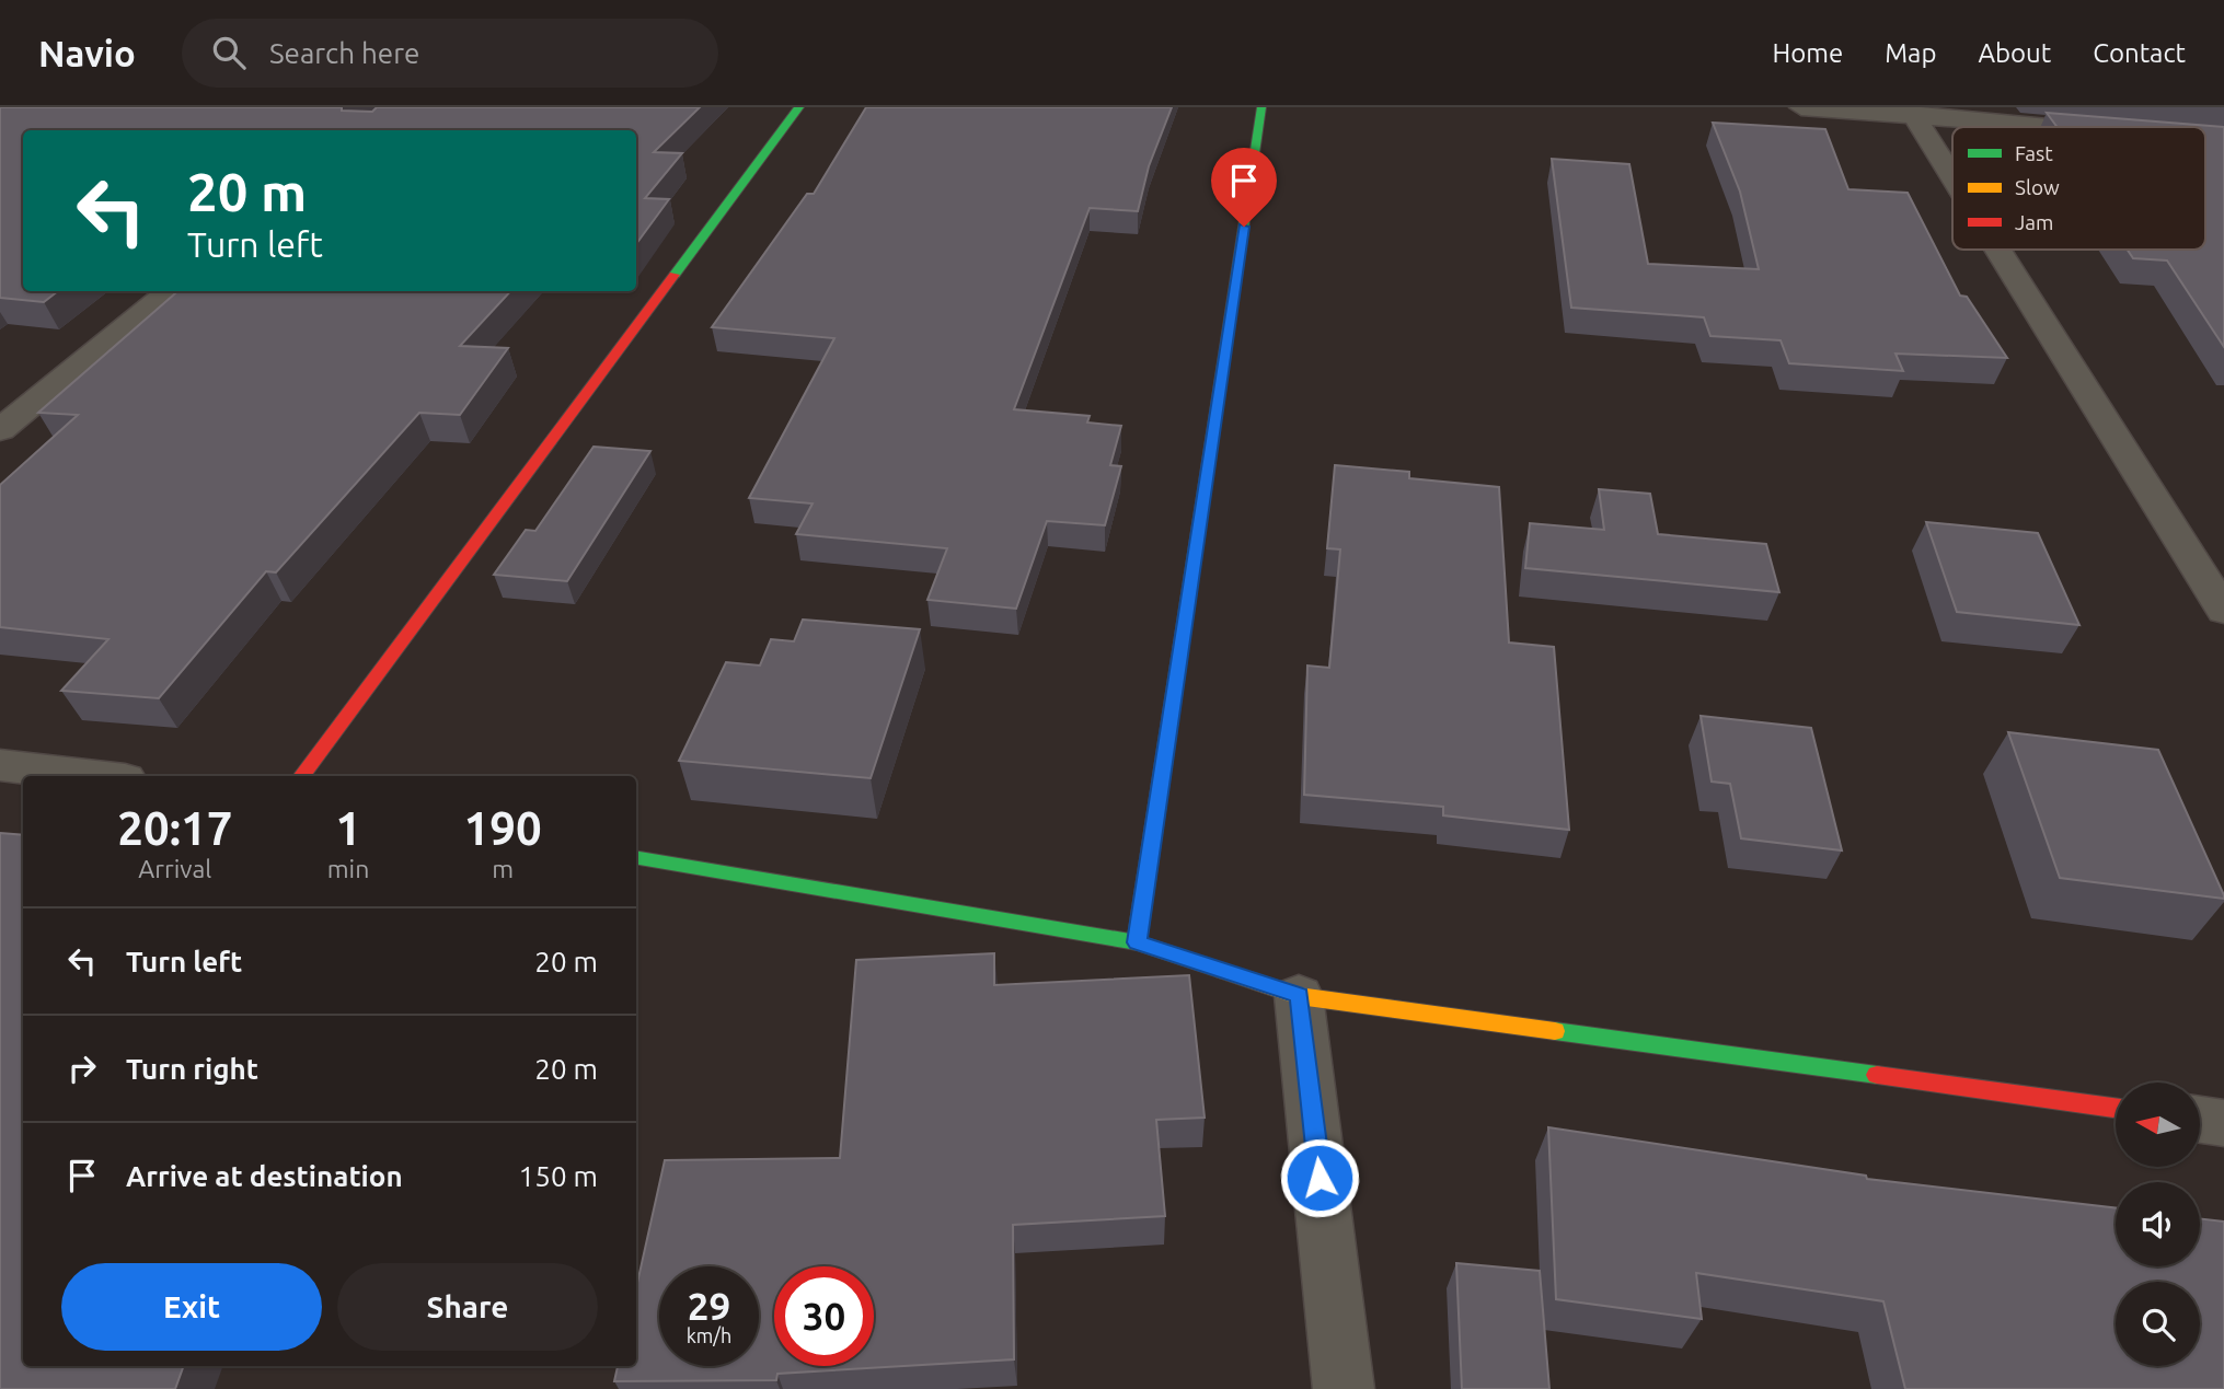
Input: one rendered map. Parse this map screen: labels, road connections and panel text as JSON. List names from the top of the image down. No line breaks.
{"legend":["Fast","Slow","Jam"],"north":"left","page":{"header":"Navio","search":"Search here","nav":["Home","Map","About","Contact"],"turn":["20 m","Turn left"],"eta":["20:17","Arrival","1","min","190","m"],"list":[{"name":"Turn left","value":"20 m"},{"name":"Turn right","value":"20 m"},{"name":"Arrive at destination","value":"150 m"}],"buttons":["Exit","Share"],"speed":"29 km/h","limit":"30"}}
